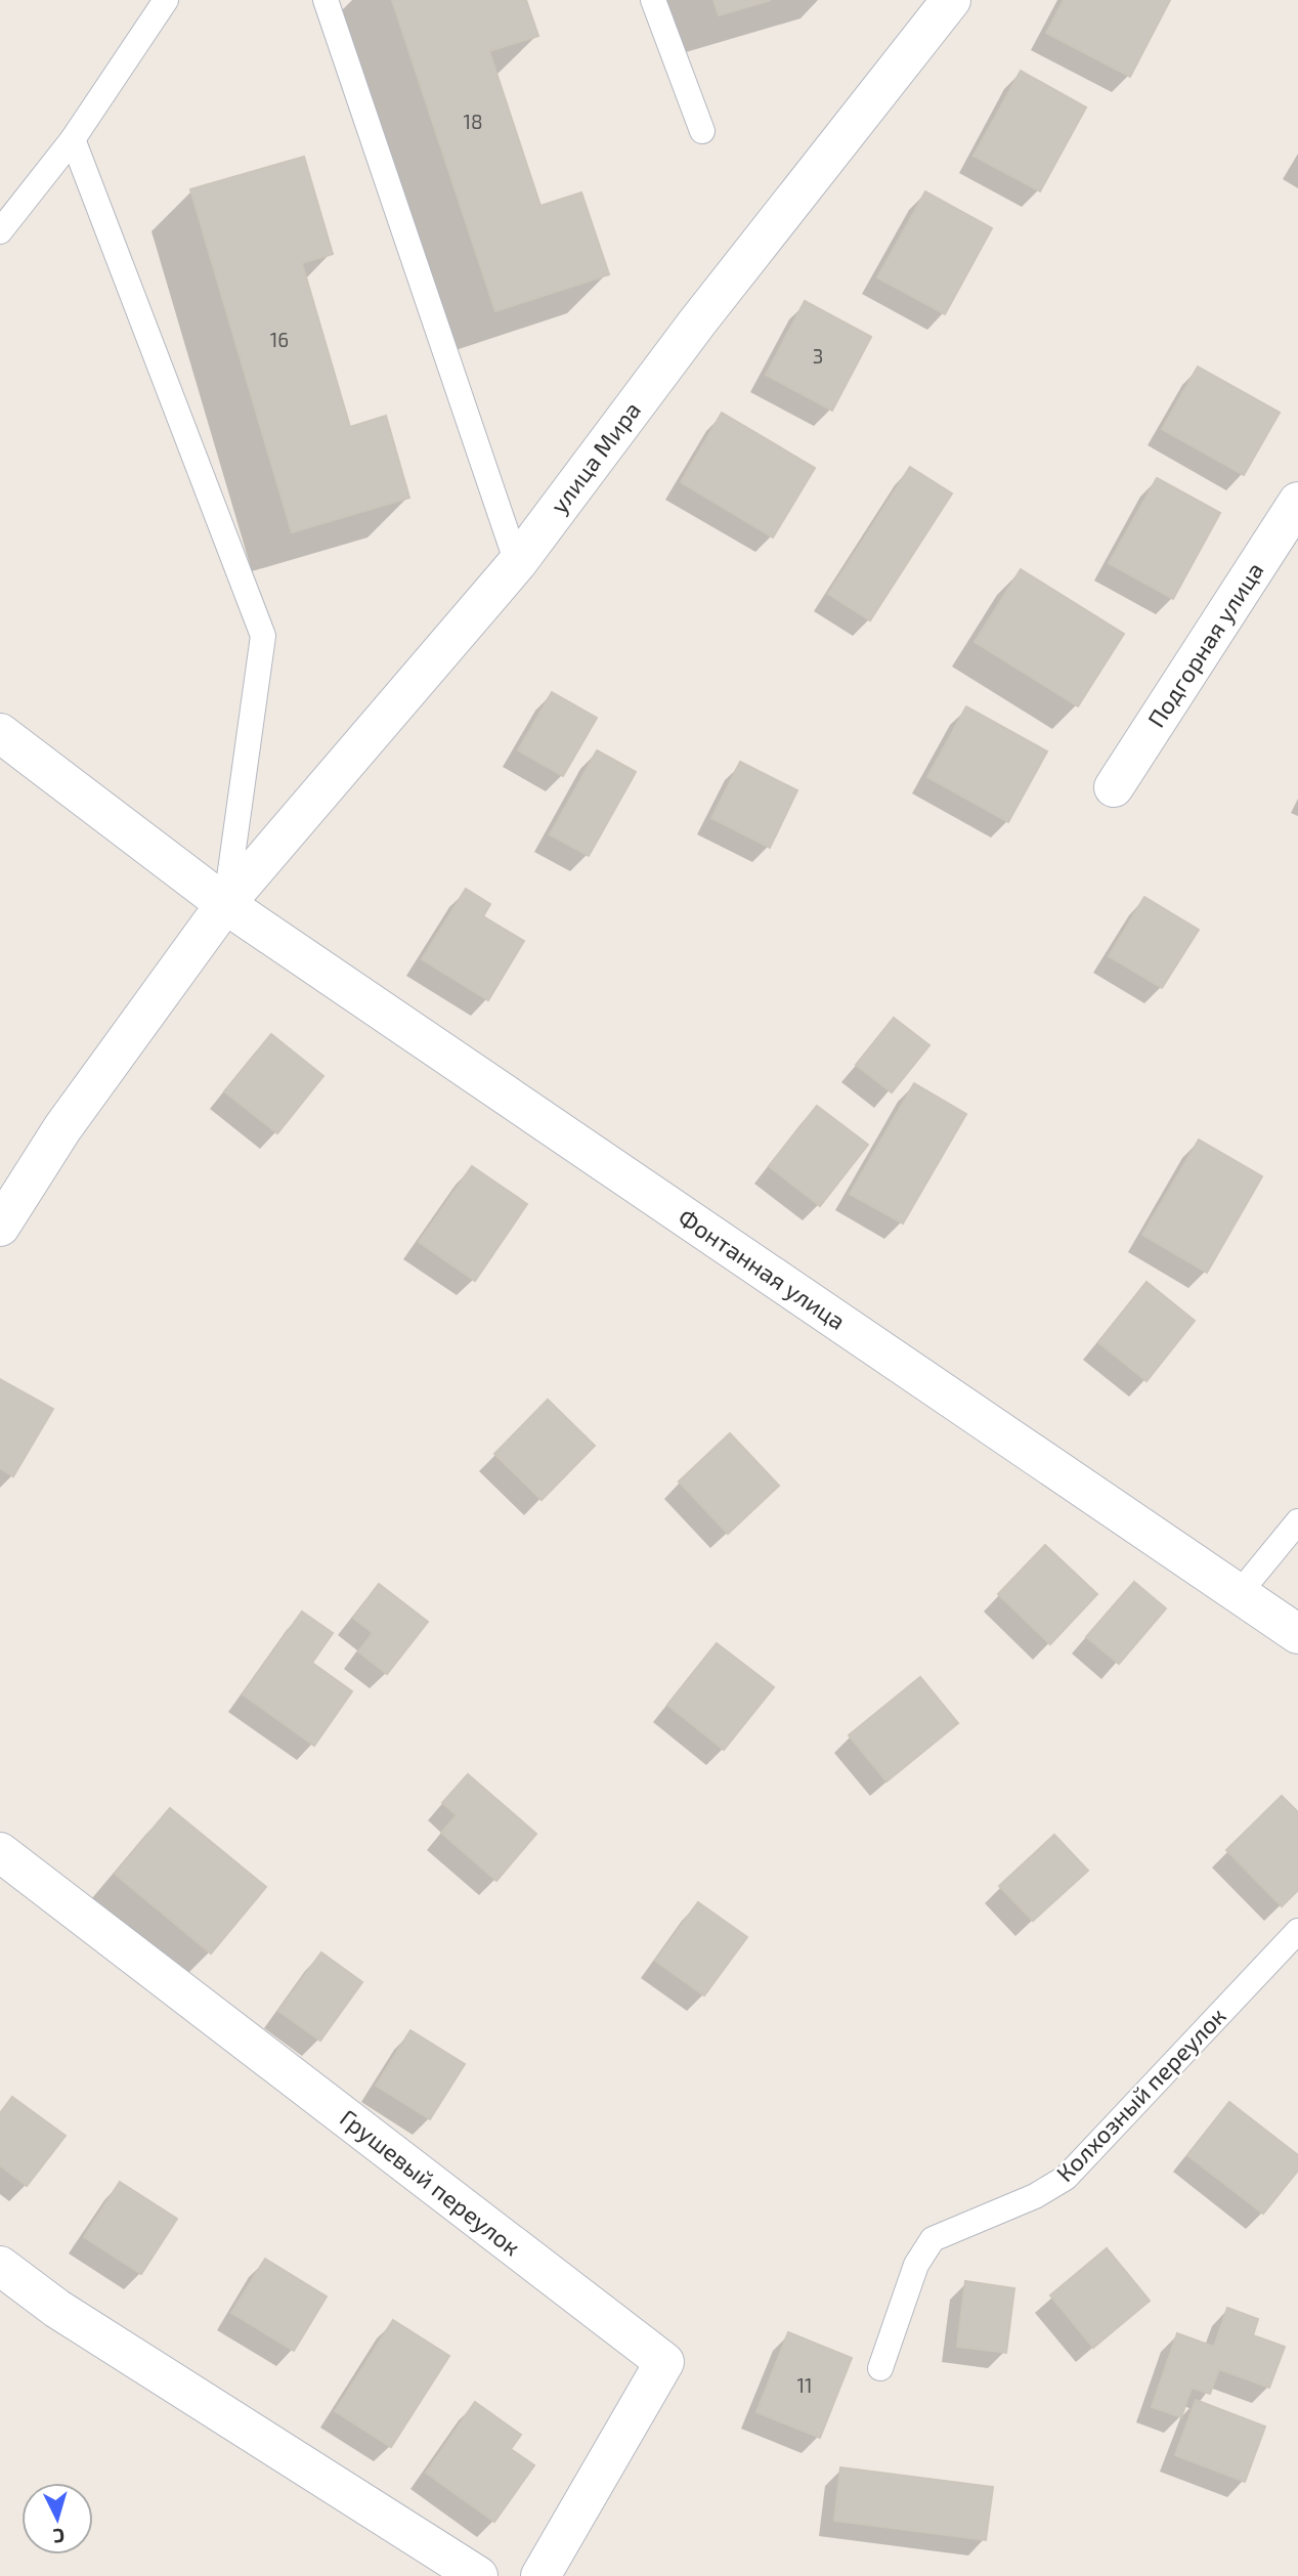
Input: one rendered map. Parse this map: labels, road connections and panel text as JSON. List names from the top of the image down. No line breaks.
{"streets":{"street":["улица Мира","Подгорная улица","Фонтанная улица","Грушевый переулок"],"lane":["Колхозный переулок"]},"crossings":[["улица Мира","Фонтанная улица"]],"house_numbers":["18","16","3","11"],"north":"bottom"}
